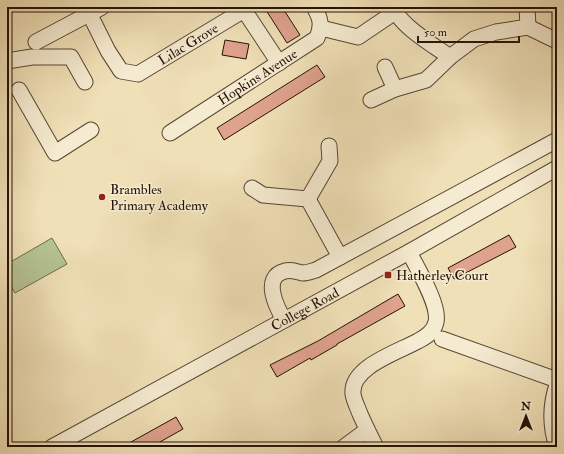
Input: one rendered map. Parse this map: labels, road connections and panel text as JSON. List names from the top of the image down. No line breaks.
{"streets":{"street":["Lilac Grove","Hopkins Avenue","College Road"]},"places":{"other":["Brambles Primary Academy"],"transit":["Hatherley Court"]},"scale_bar":"50 m","north":"top"}
